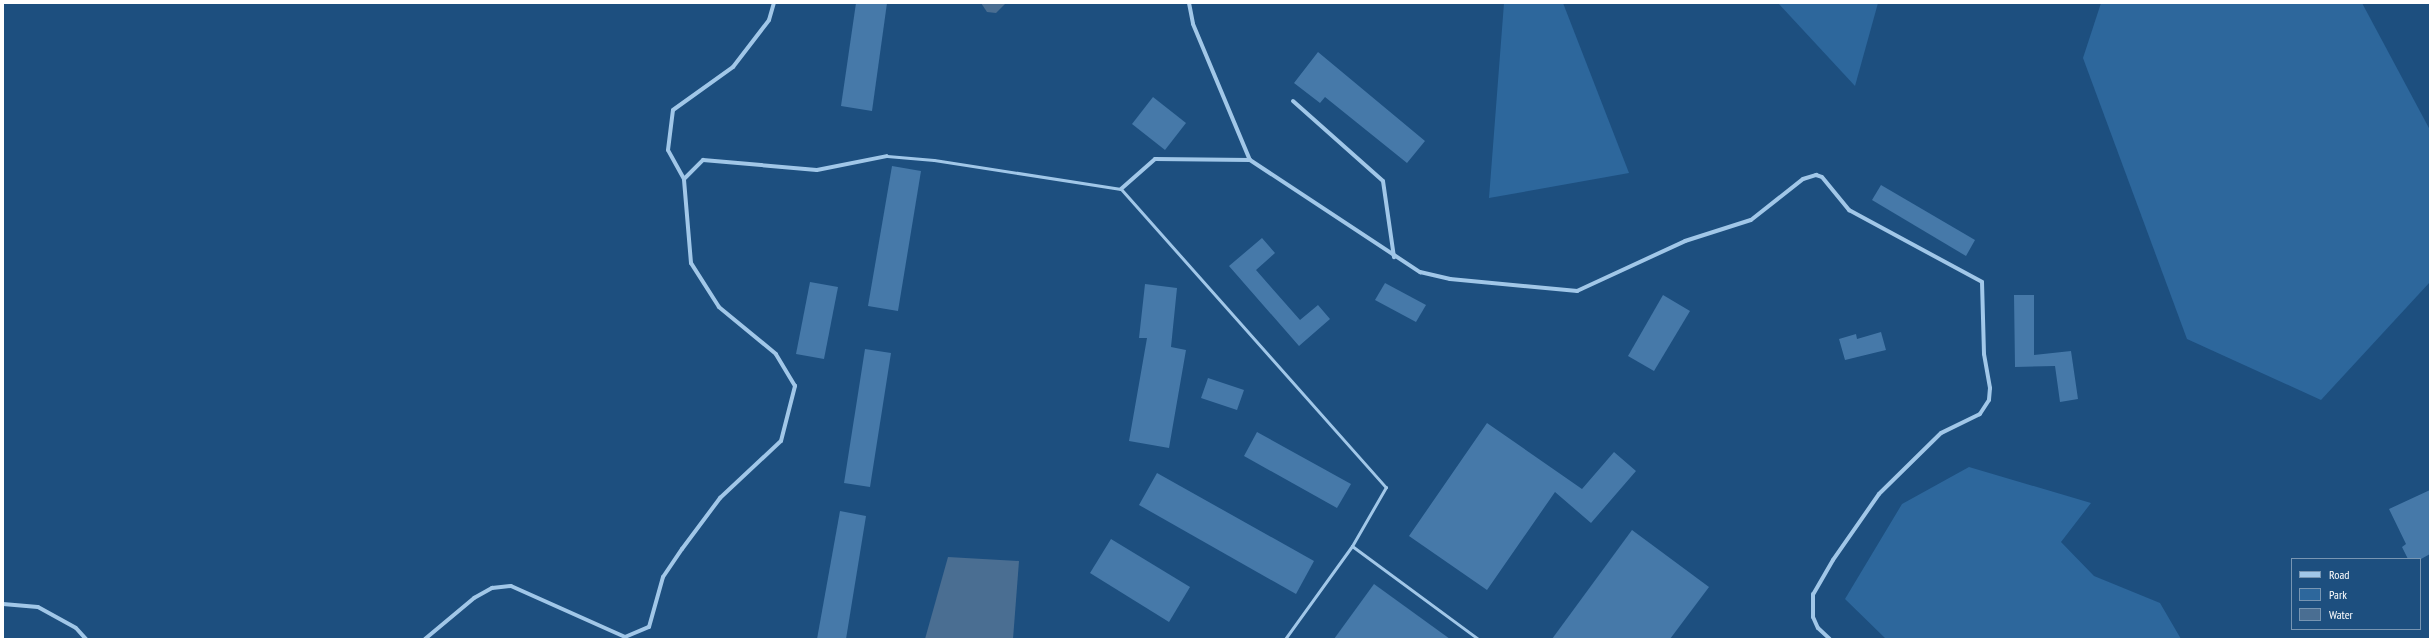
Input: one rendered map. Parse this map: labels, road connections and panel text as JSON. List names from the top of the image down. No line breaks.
{"legend":["Road","Park","Water"]}
